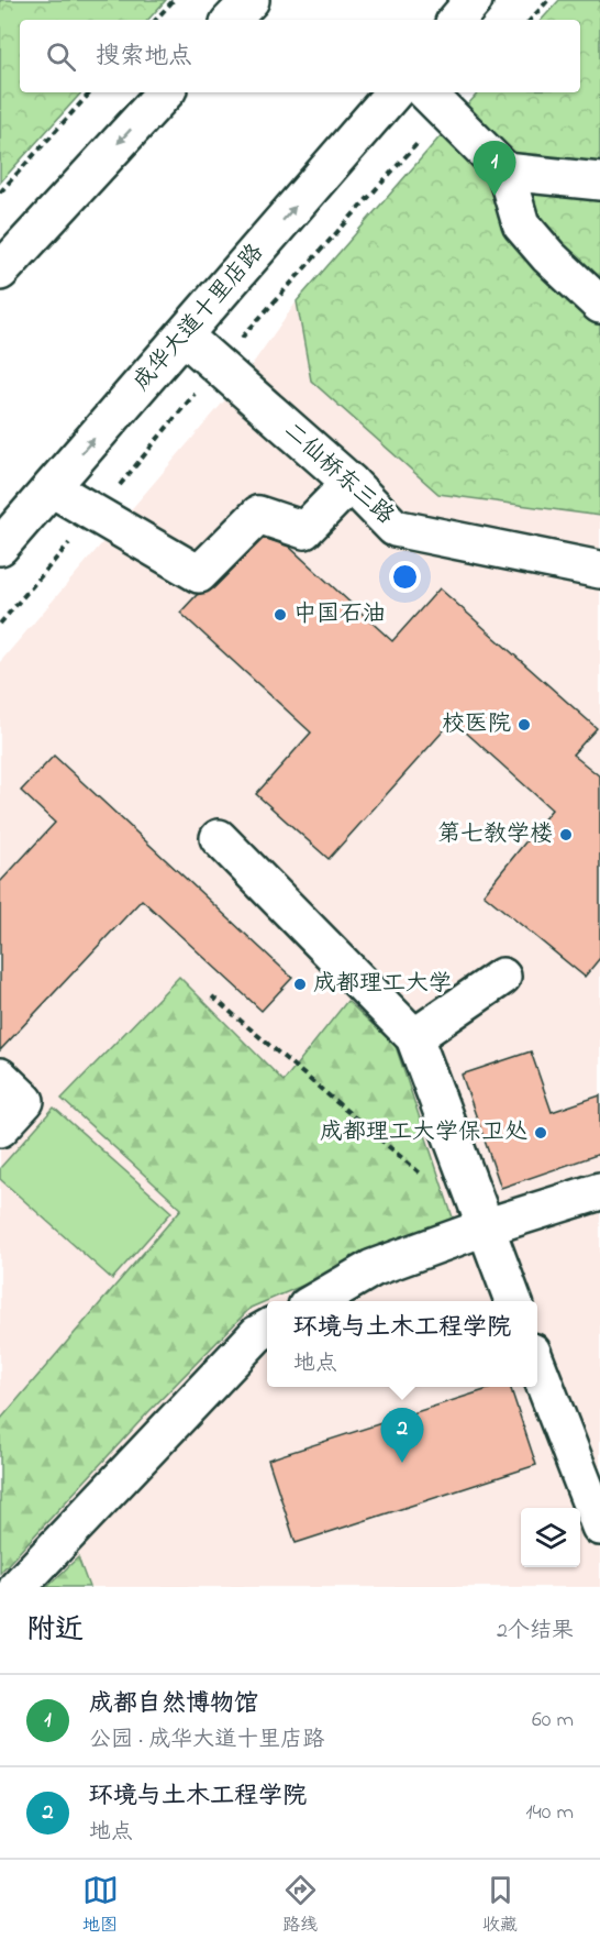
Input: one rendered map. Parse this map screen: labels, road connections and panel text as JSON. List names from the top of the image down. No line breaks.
{"streets":{"street":["成华大道十里店路","二仙桥东三路"]},"crossings":[["成华大道十里店路","二仙桥东三路"]],"places":["中国石油","校医院","第七教学楼","成都理工大学","成都理工大学保卫处"],"page":{"search":"搜索地点","pins":["1","2"],"popup":["环境与土木工程学院","地点"],"heading":["附近","2个结果"],"list":[{"mark":"1","name":"成都自然博物馆","note":"公园 · 成华大道十里店路","value":"60 m"},{"mark":"2","name":"环境与土木工程学院","note":"地点","value":"140 m"}],"nav":["地图","路线","收藏"]}}
